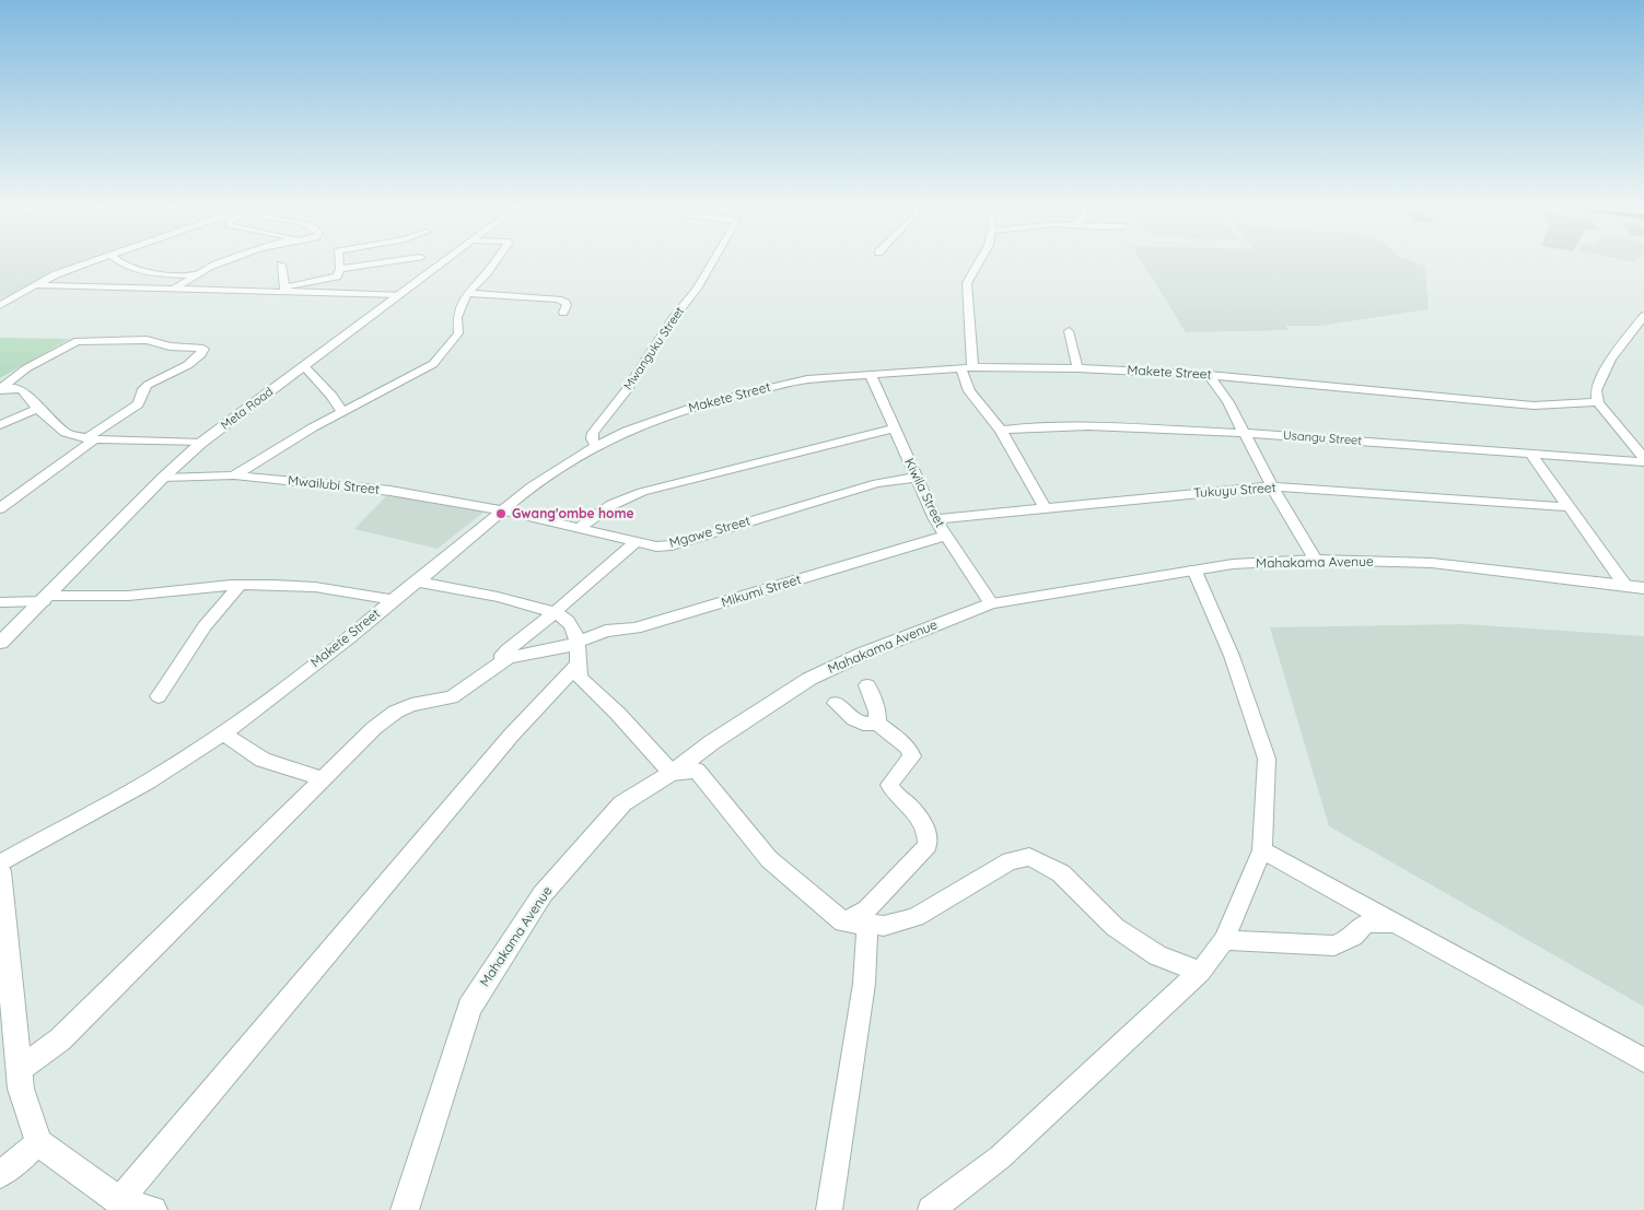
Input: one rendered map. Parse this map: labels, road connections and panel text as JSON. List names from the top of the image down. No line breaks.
{"streets":{"street":["Mwanguku Street","Makete Street","Meta Road","Usangu Street","Mwailubi Street","Tukuyu Street","Kiwila Street","Mgawe Street","Mahakama Avenue","Mikumi Street"]},"crossings":[["Mwanguku Street","Makete Street"],["Makete Street","Mwailubi Street"],["Makete Street","Kiwila Street"],["Makete Street","Mgawe Street"],["Meta Road","Mwailubi Street"],["Mwailubi Street","Mgawe Street"],["Tukuyu Street","Kiwila Street"],["Kiwila Street","Mgawe Street"],["Kiwila Street","Mahakama Avenue"],["Kiwila Street","Mikumi Street"]],"places":["Gwang'ombe home"]}
